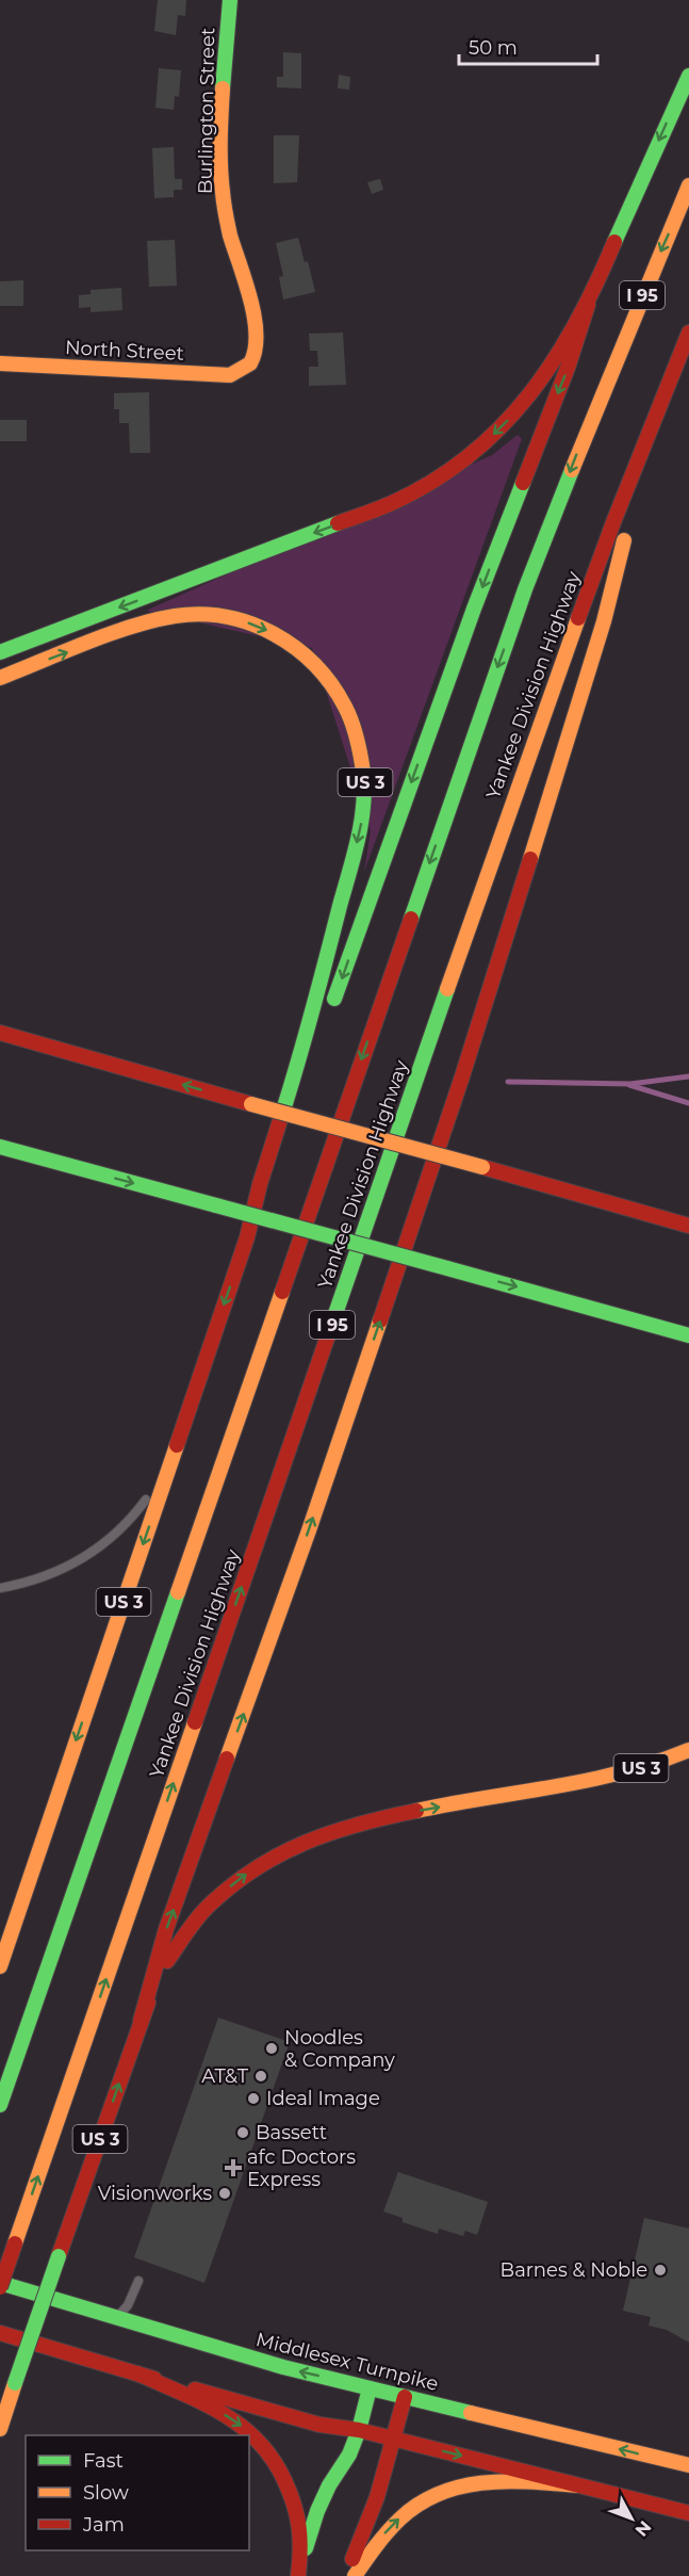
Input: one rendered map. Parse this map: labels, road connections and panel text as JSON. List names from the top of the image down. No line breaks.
{"streets":{"main road":["Burlington Street","I 95","North Street","Yankee Division Highway","US 3","Middlesex Turnpike"]},"crossings":[["Burlington Street","North Street"],["Yankee Division Highway","Middlesex Turnpike"]],"places":{"other":["Noodles & Company","AT&T","Ideal Image","Bassett","Visionworks","Barnes & Noble"],"health":["afc Doctors Express"]},"legend":["Fast","Slow","Jam"],"scale_bar":"50 m","north":"bottom right"}
